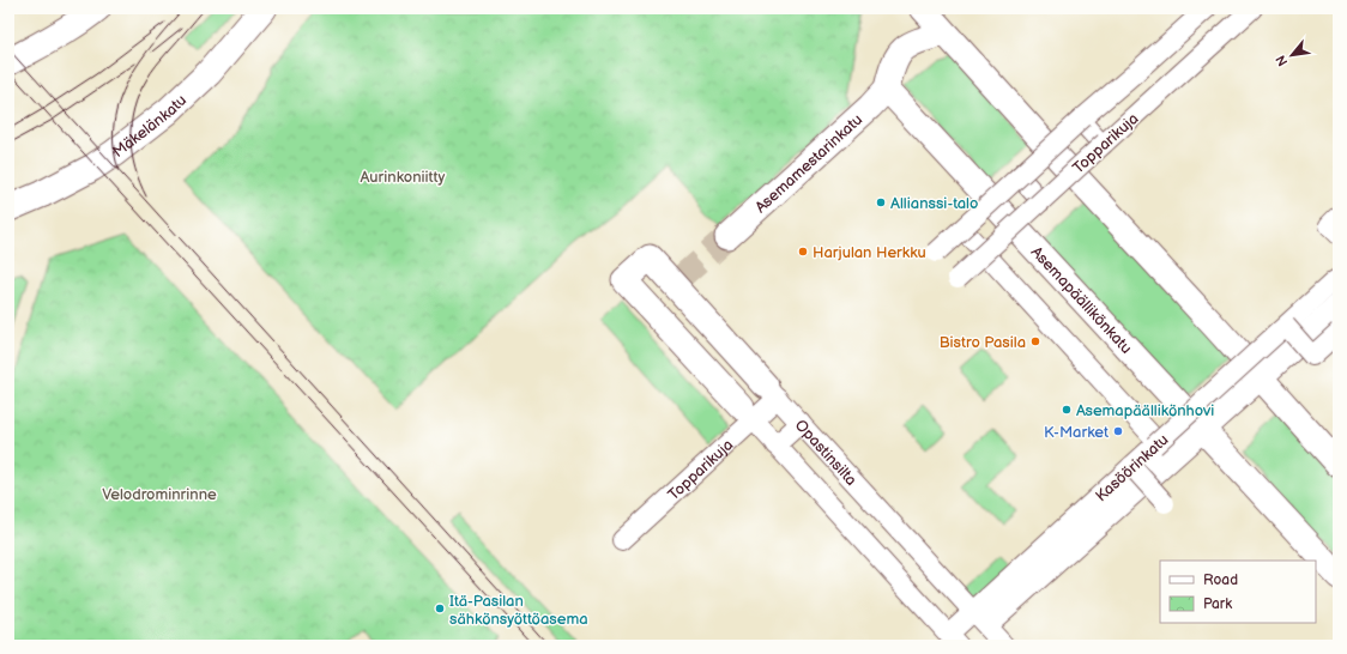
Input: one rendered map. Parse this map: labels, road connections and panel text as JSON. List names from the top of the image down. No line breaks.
{"streets":{"main road":["Mäkelänkatu"],"street":["Topparikuja","Asemamestarinkatu","Asemapäällikönkatu","Opastinsilta","Kasöörinkatu"]},"crossings":[["Topparikuja","Opastinsilta"],["Asemamestarinkatu","Asemapäällikönkatu"],["Asemapäällikönkatu","Kasöörinkatu"],["Opastinsilta","Kasöörinkatu"]],"parks":["Aurinkoniitty","Velodrominrinne"],"places":["Allianssi-talo","Harjulan Herkku","Bistro Pasila","Asemapäällikönhovi","K-Market","Itä-Pasilan sähkönsyöttöasema"],"legend":["Road","Park"],"north":"bottom left"}
